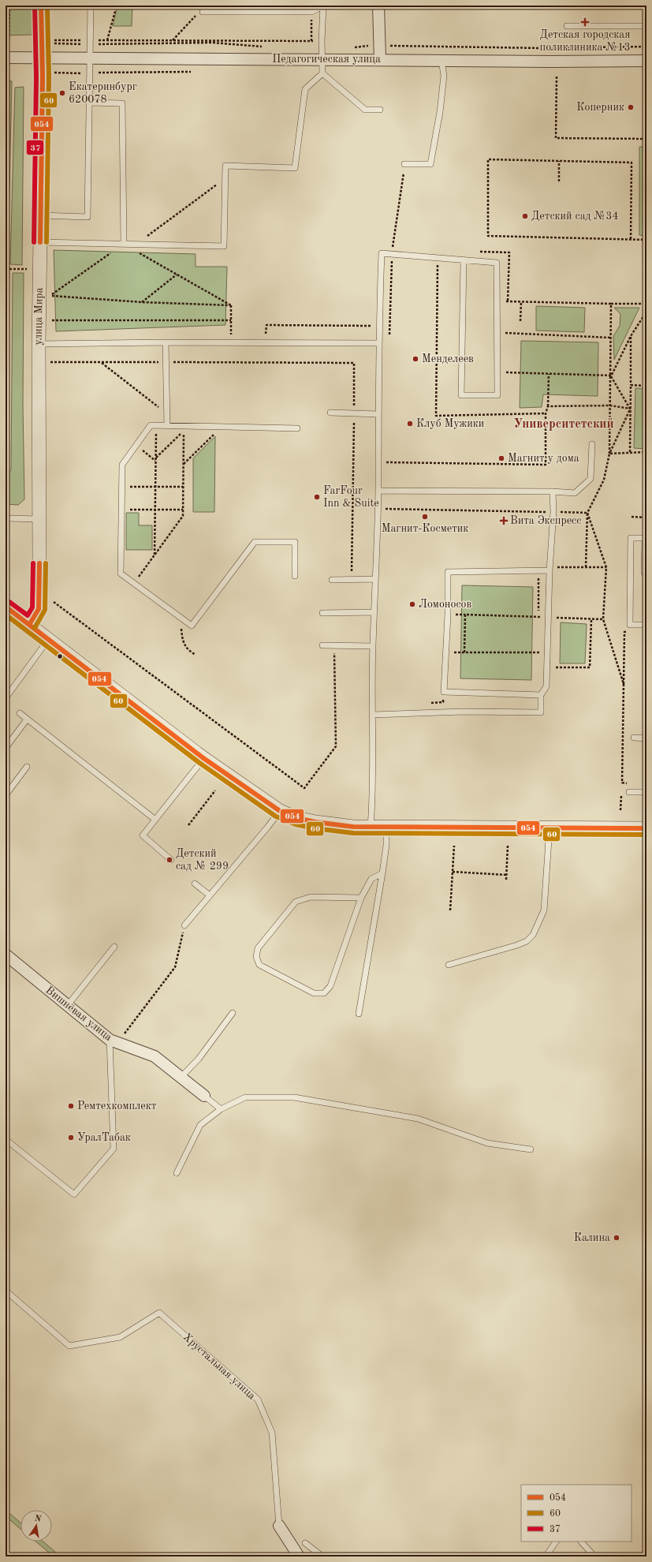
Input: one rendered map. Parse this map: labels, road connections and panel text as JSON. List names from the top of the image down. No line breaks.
{"streets":{"street":["Педагогическая улица","улица Мира","Вишнёвая улица","Хрустальная улица"]},"crossings":[["Педагогическая улица","улица Мира"]],"districts":["Университетский"],"places":{"health":["Детская городская поликлиника №13","Вита Экспресс"],"other":["Екатеринбург 620078","Коперник","Детский сад №34","Менделеев","Клуб Мужики","Магнит у дома","FarFour Inn & Suite","Магнит-Косметик","Ломоносов","Детский сад № 299","Ремтехкомплект","УралТабак","Калина"]},"lines":["transit line 054","transit line 60","transit line 37"],"legend":["054","60","37"],"north":"top"}
